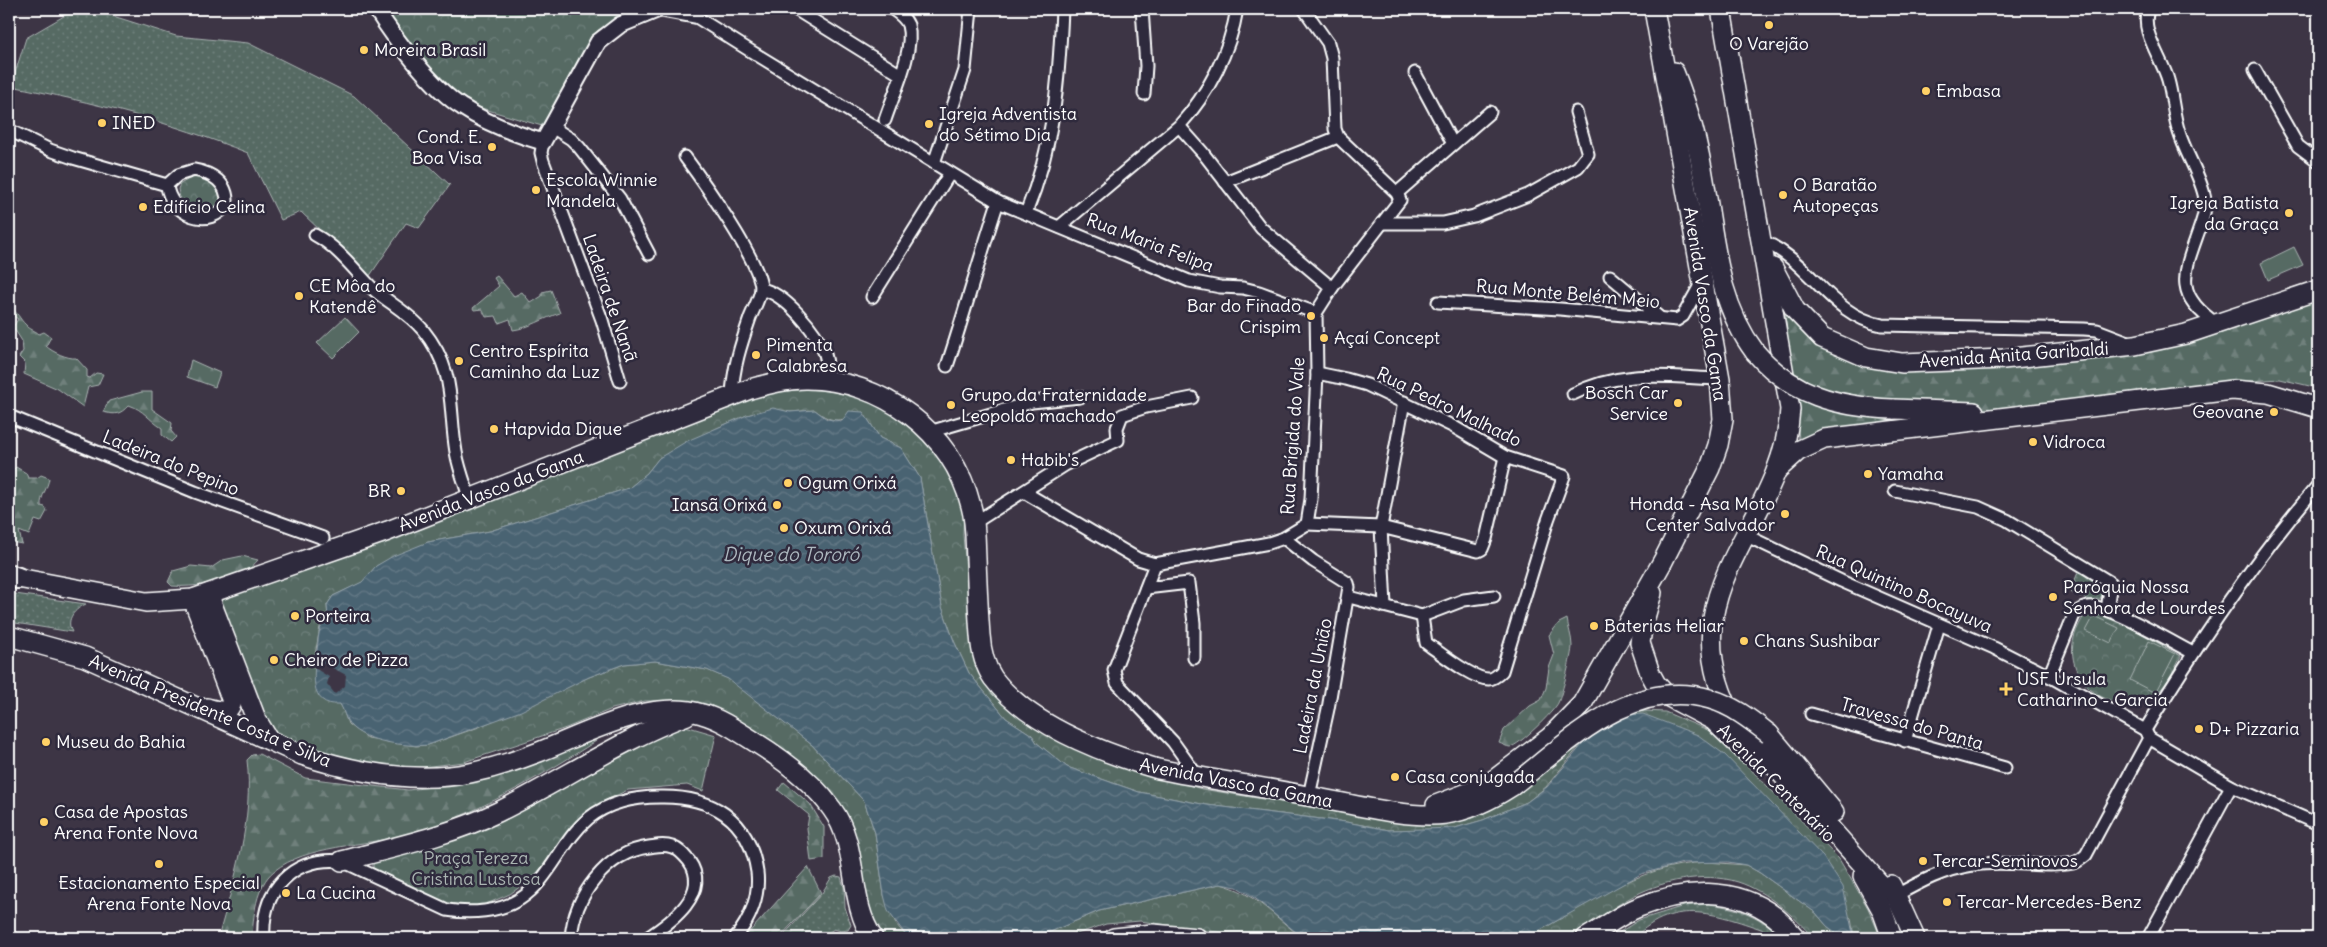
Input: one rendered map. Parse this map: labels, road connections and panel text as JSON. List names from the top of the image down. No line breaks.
{"streets":{"main road":["Avenida Vasco da Gama","Avenida Anita Garibaldi","Avenida Presidente Costa e Silva","Avenida Centenário"],"street":["Rua Maria Felipa","Rua Monte Belém Meio","Ladeira de Nanã","Rua Pedro Malhado","Rua Brígida do Vale","Ladeira do Pepino","Rua Quintino Bocayuva","Ladeira da União","Travessa do Panta"]},"crossings":[["Rua Maria Felipa","Rua Brígida do Vale"],["Rua Monte Belém Meio","Avenida Vasco da Gama"],["Avenida Vasco da Gama","Ladeira da União"],["Avenida Vasco da Gama","Avenida Centenário"],["Rua Pedro Malhado","Rua Brígida do Vale"],["Rua Brígida do Vale","Ladeira da União"]],"water":["Dique do Tororó"],"parks":["Praça Tereza Cristina Lustosa"],"places":{"other":["O Varejão","Moreira Brasil","Embasa","INED","Igreja Adventista do Sétimo Dia","Cond. E. Boa Visa","Escola Winnie Mandela","O Baratão Autopeças","Edifício Celina","Igreja Batista da Graça","CE Môa do Katendê","Bar do Finado Crispim","Açaí Concept","Pimenta Calabresa","Centro Espírita Caminho da Luz","Bosch Car Service","Grupo da Fraternidade Leopoldo machado","Geovane","Hapvida Dique","Vidroca","Habib's","Yamaha","Ogum Orixá","BR","Iansã Orixá","Honda - Asa Moto Center Salvador","Oxum Orixá","Paróquia Nossa Senhora de Lourdes","Porteira","Baterias Heliar","Chans Sushibar","Cheiro de Pizza","D+ Pizzaria","Museu do Bahia","Casa conjugada","Casa de Apostas Arena Fonte Nova","Tercar-Seminovos","Estacionamento Especial Arena Fonte Nova","La Cucina","Tercar-Mercedes-Benz"],"health":["USF Ursula Catharino - Garcia"]}}
